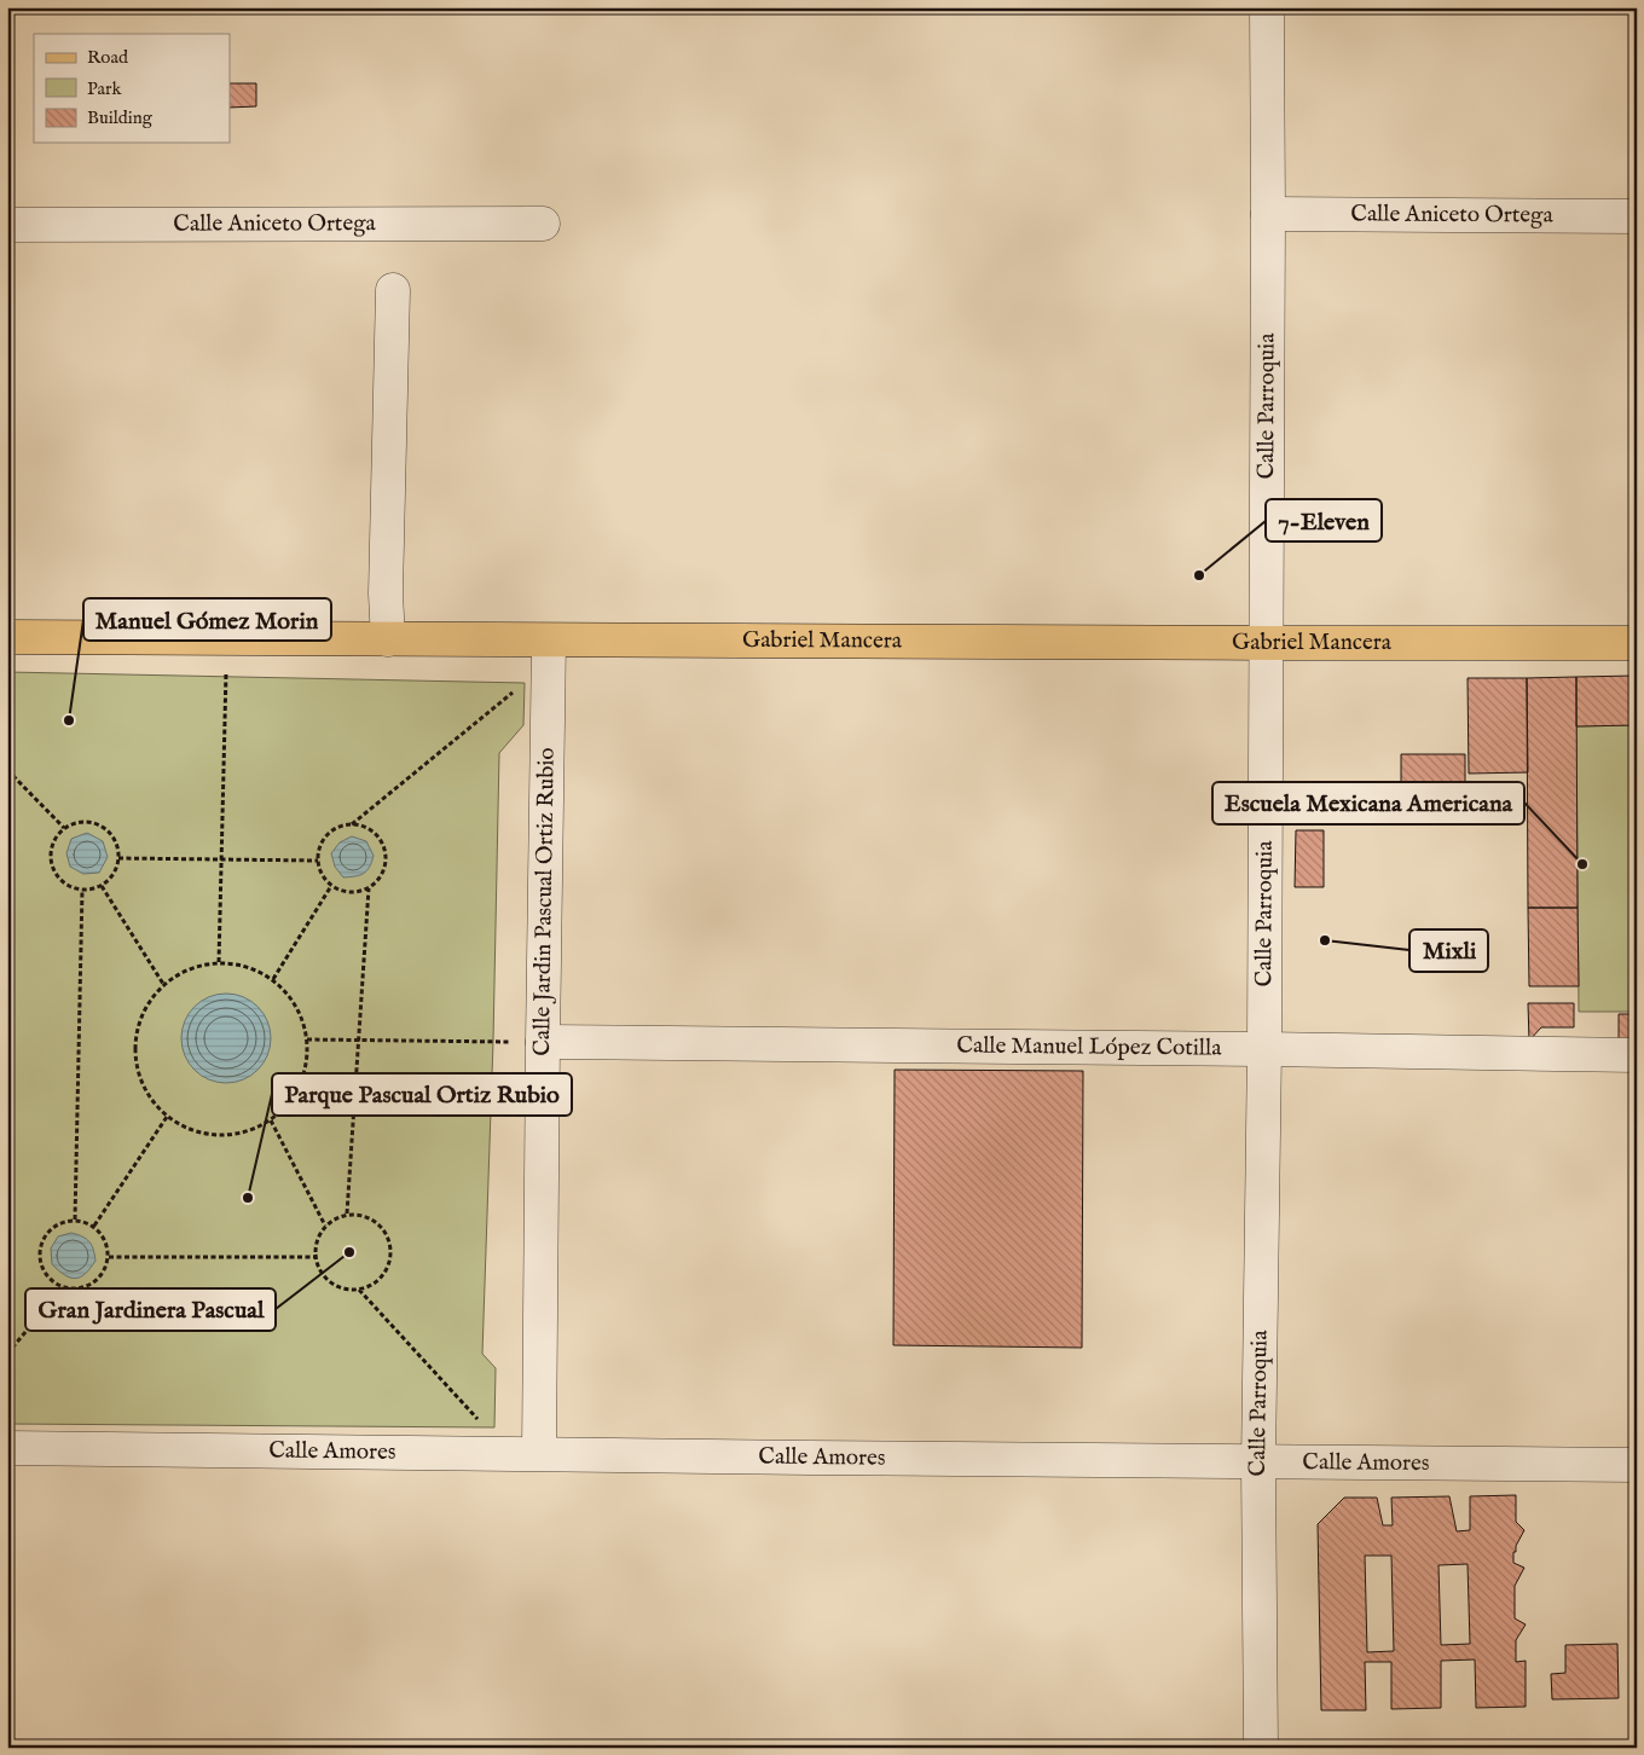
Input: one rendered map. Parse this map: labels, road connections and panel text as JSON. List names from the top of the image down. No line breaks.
{"streets":{"main road":["Gabriel Mancera"],"street":["Calle Aniceto Ortega","Calle Parroquia","Calle Jardin Pascual Ortiz Rubio","Calle Manuel López Cotilla","Calle Amores"]},"crossings":[["Calle Aniceto Ortega","Calle Parroquia"],["Calle Parroquia","Gabriel Mancera"],["Calle Parroquia","Calle Manuel López Cotilla"],["Calle Parroquia","Calle Amores"],["Gabriel Mancera","Calle Jardin Pascual Ortiz Rubio"],["Calle Jardin Pascual Ortiz Rubio","Calle Manuel López Cotilla"],["Calle Jardin Pascual Ortiz Rubio","Calle Amores"]],"places":["7-Eleven","Manuel Gómez Morin","Escuela Mexicana Americana","Mixli","Parque Pascual Ortiz Rubio","Gran Jardinera Pascual"],"legend":["Road","Park","Building"]}
